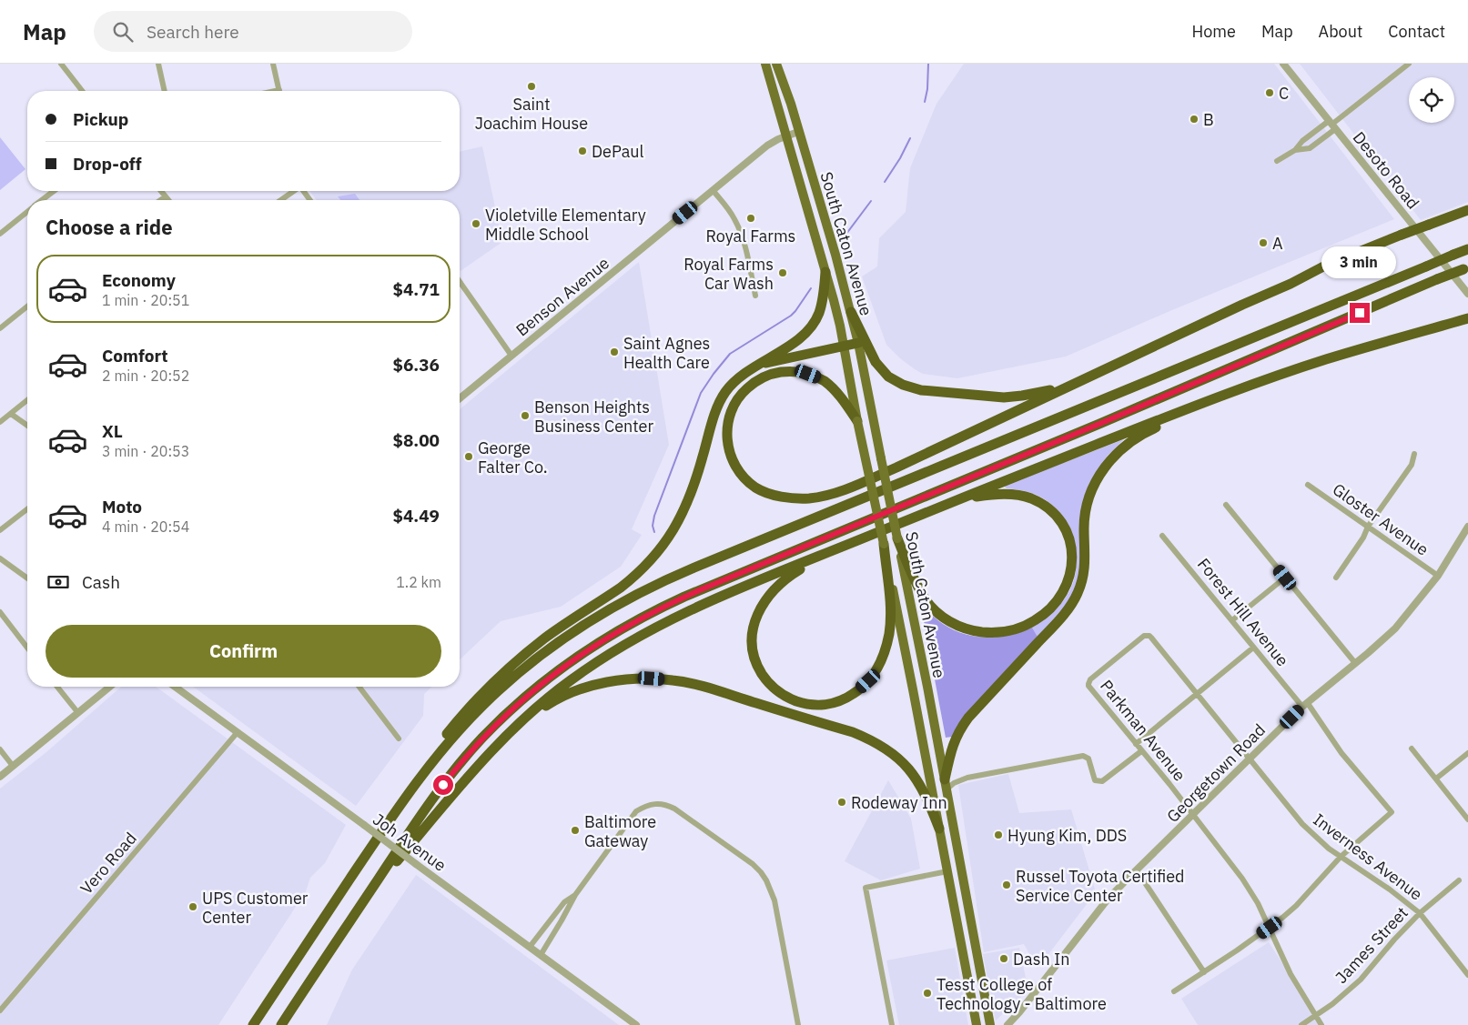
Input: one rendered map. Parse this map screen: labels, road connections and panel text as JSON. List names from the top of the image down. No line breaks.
{"streets":{"main road":["South Caton Avenue"],"street":["Desoto Road","Benson Avenue","Gloster Avenue","Forest Hill Avenue","Parkman Avenue","Georgetown Road","Joh Avenue","Inverness Avenue","Vero Road","James Street"]},"crossings":[["South Caton Avenue","Benson Avenue"],["Gloster Avenue","Georgetown Road"],["Forest Hill Avenue","Georgetown Road"],["Forest Hill Avenue","Inverness Avenue"],["Parkman Avenue","Georgetown Road"],["Parkman Avenue","Inverness Avenue"],["Parkman Avenue","James Street"],["Georgetown Road","Inverness Avenue"],["Joh Avenue","Vero Road"],["Inverness Avenue","James Street"]],"places":["Saint Joachim House","C","B","DePaul","Royal Farms","Violetville Elementary Middle School","A","Royal Farms Car Wash","Saint Agnes Health Care","Benson Heights Business Center","George Falter Co.","Rodeway Inn","Baltimore Gateway","Hyung Kim, DDS","Russel Toyota Certified Service Center","UPS Customer Center","Dash In","Tesst College of Technology - Baltimore"],"page":{"header":"Map","search":"Search here","nav":["Home","Map","About","Contact"],"banner":["Pickup","Drop-off"],"heading":"Choose a ride","bubble":"3 min","list":[{"name":"Economy","note":"1 min · 20:51","value":"$4.71"},{"name":"Comfort","note":"2 min · 20:52","value":"$6.36"},{"name":"XL","note":"3 min · 20:53","value":"$8.00"},{"name":"Moto","note":"4 min · 20:54","value":"$4.49"}],"pay":["Cash","1.2 km"],"buttons":"Confirm"}}
